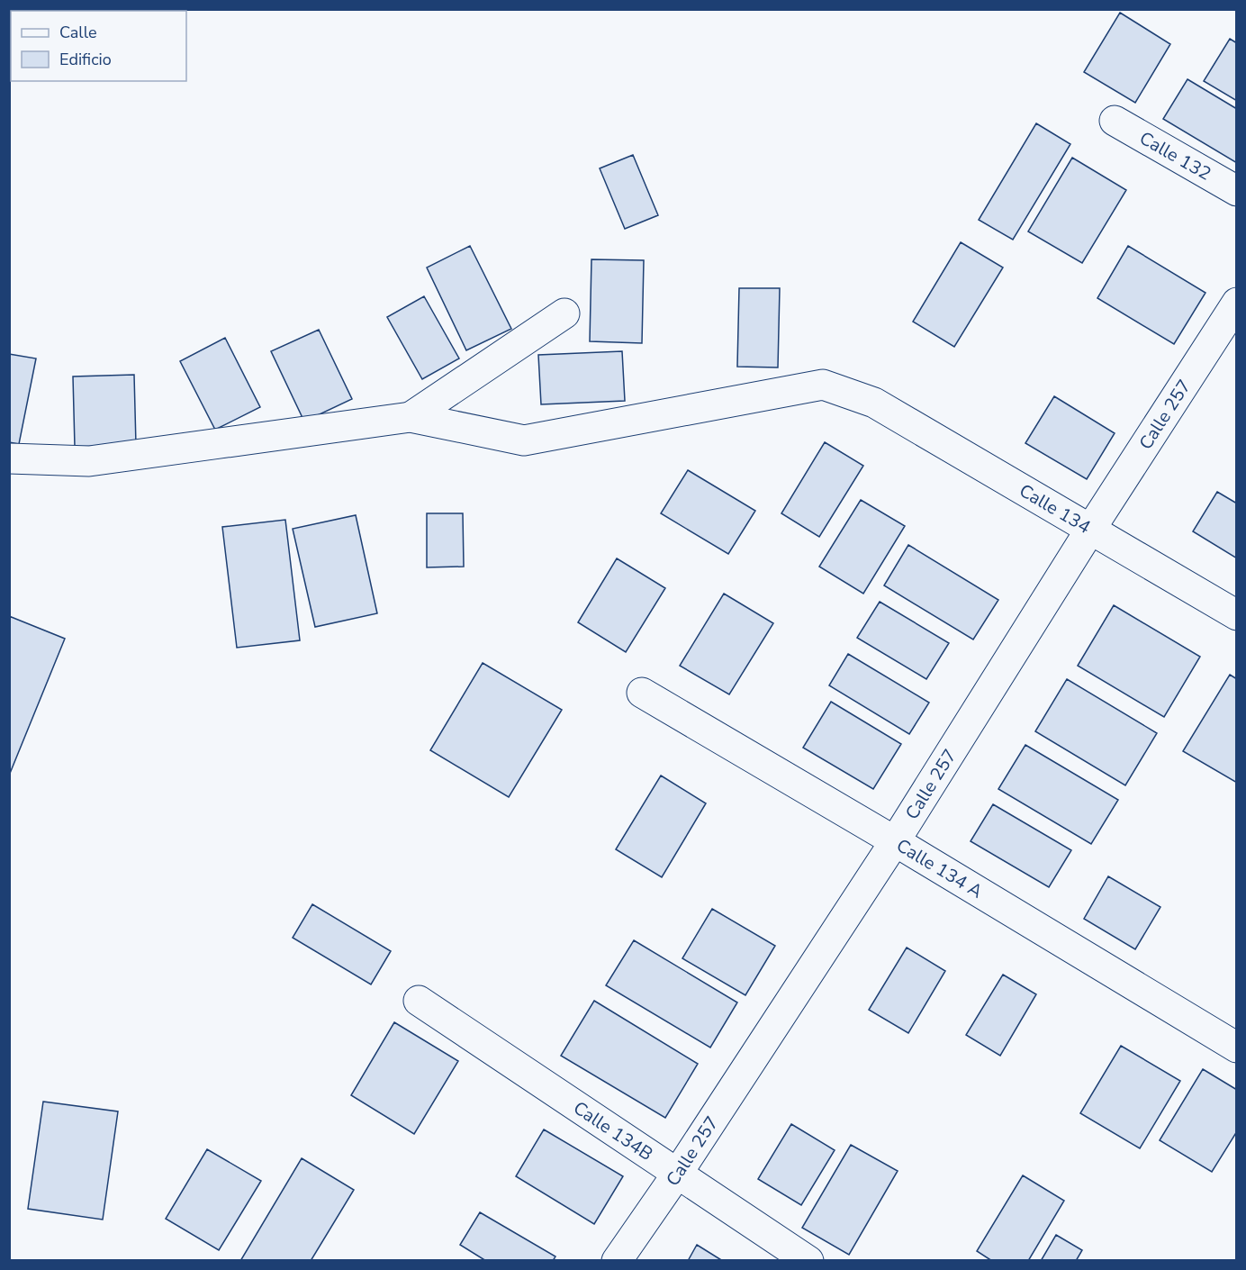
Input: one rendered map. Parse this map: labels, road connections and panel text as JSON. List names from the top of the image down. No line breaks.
{"streets":{"street":["Calle 132","Calle 257","Calle 134","Calle 134 A","Calle 134B"]},"crossings":[["Calle 257","Calle 134"],["Calle 257","Calle 134 A"],["Calle 257","Calle 134B"]],"legend":["Calle","Edificio"]}
